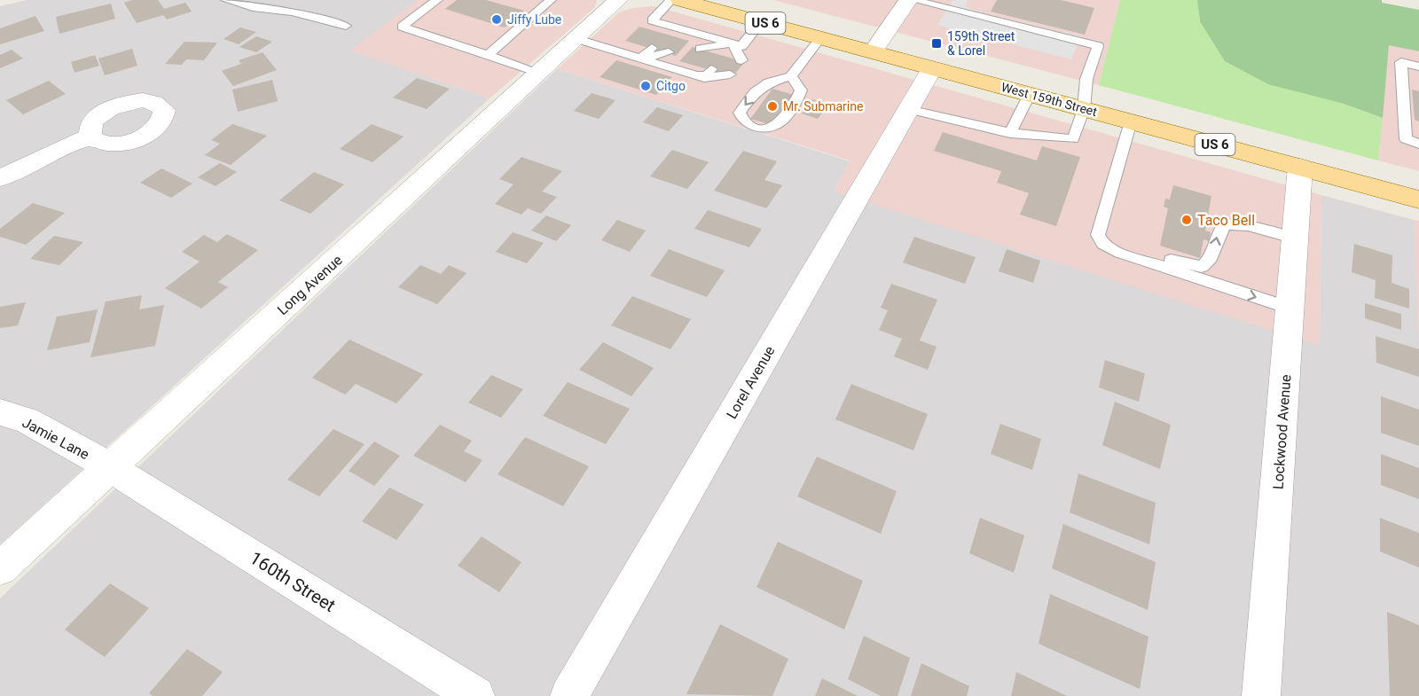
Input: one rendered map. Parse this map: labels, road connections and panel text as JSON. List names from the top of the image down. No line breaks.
{"streets":{"main road":["US 6","West 159th Street"],"street":["Long Avenue","Lorel Avenue","Lockwood Avenue","Jamie Lane","160th Street"]},"crossings":[["West 159th Street","Lorel Avenue"],["West 159th Street","Lockwood Avenue"],["Long Avenue","Jamie Lane"],["Long Avenue","160th Street"],["Jamie Lane","160th Street"]],"places":{"other":["Jiffy Lube","Citgo","Mr. Submarine","Taco Bell"],"transit":["159th Street & Lorel"]}}
